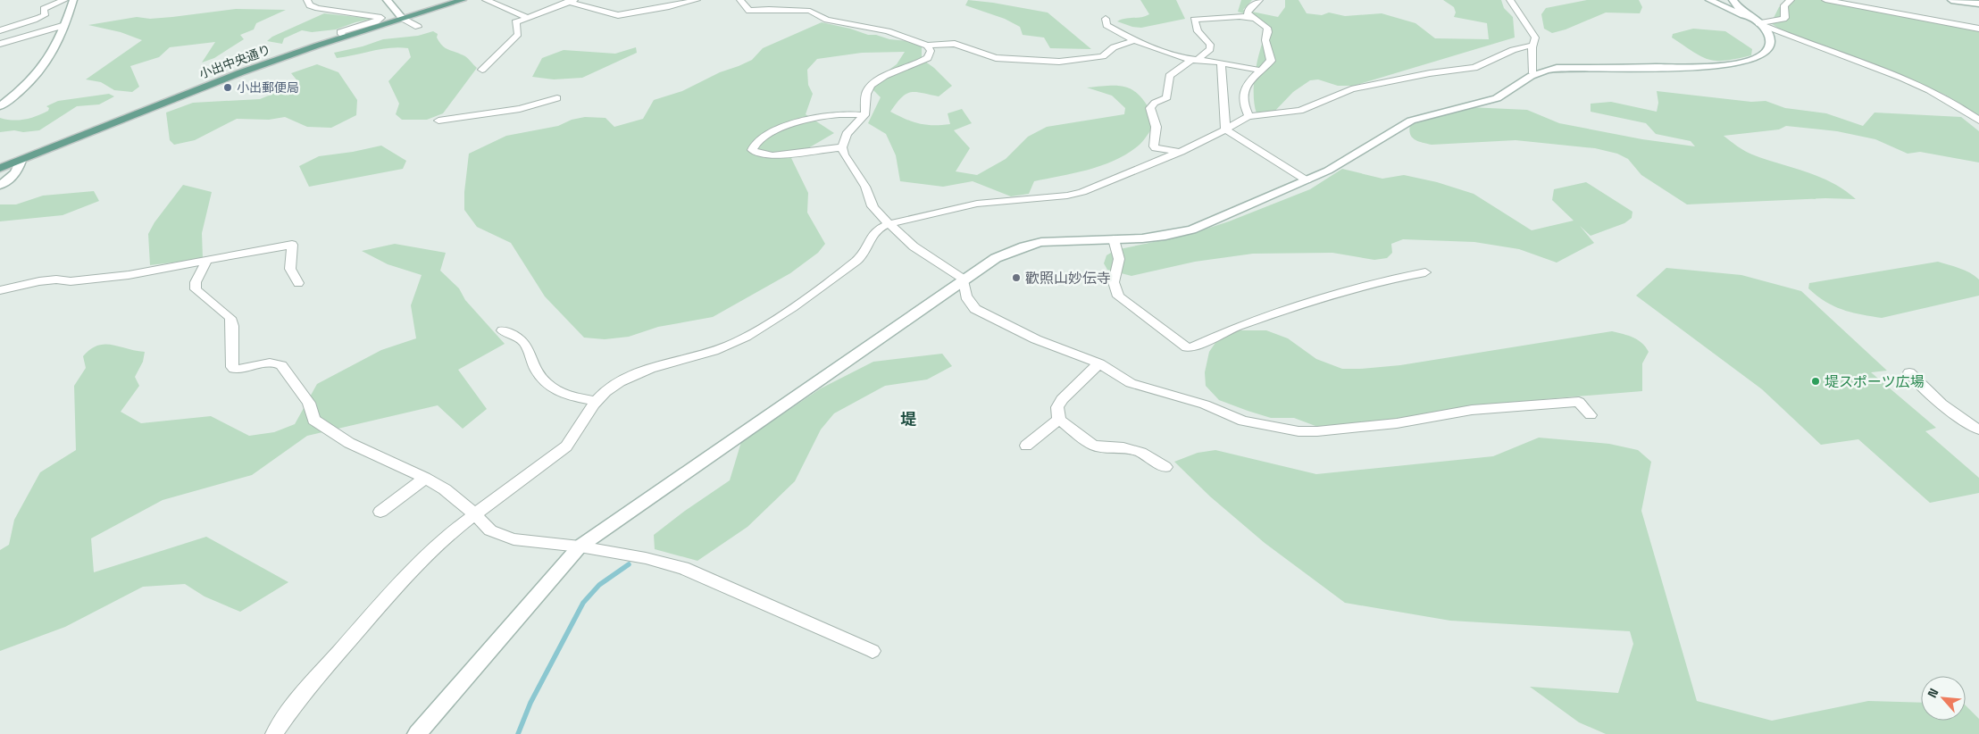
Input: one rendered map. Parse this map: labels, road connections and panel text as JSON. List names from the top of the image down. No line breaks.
{"streets":{"main road":["小出中央通り"]},"districts":["堤"],"places":["小出郵便局","歡照山妙伝寺","堤スポーツ広場"],"north":"top left"}
